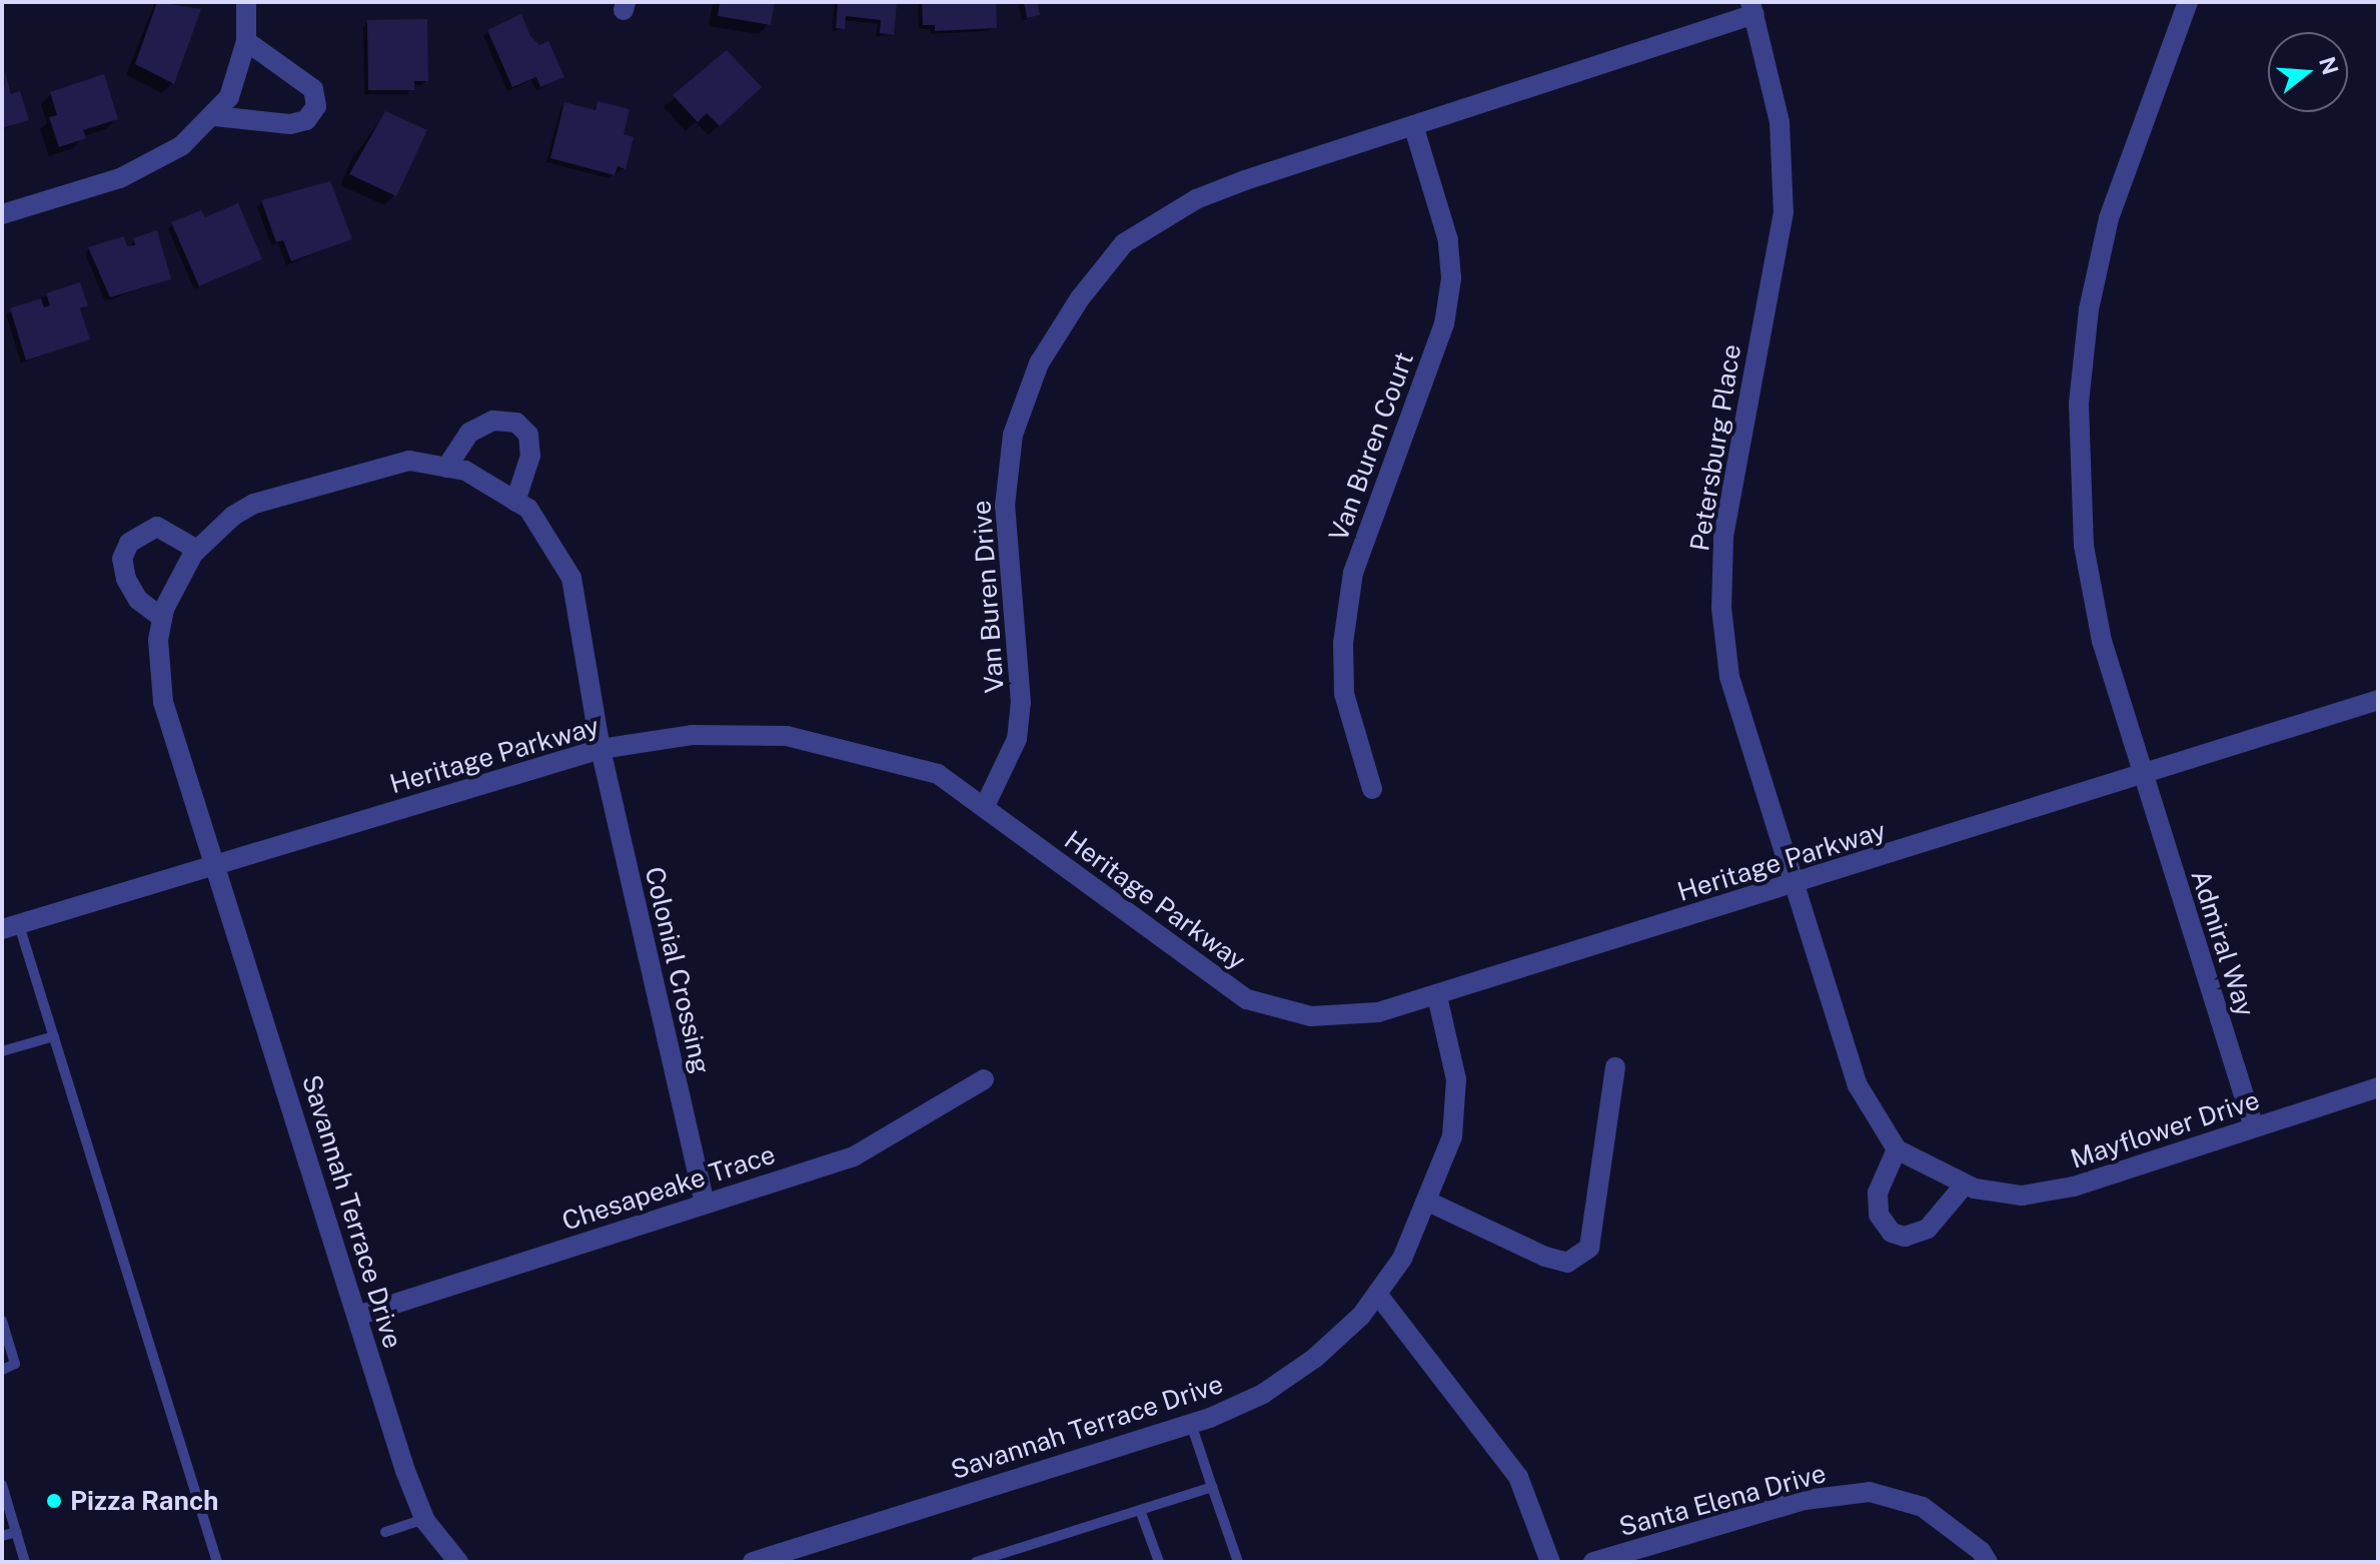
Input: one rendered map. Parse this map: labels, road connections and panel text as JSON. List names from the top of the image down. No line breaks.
{"streets":{"street":["Van Buren Court","Petersburg Place","Van Buren Drive","Heritage Parkway","Admiral Way","Colonial Crossing","Mayflower Drive","Chesapeake Trace","Savannah Terrace Drive","Santa Elena Drive"]},"crossings":[["Van Buren Court","Petersburg Place"],["Van Buren Court","Van Buren Drive"],["Petersburg Place","Van Buren Drive"],["Petersburg Place","Heritage Parkway"],["Van Buren Drive","Heritage Parkway"],["Heritage Parkway","Admiral Way"],["Heritage Parkway","Colonial Crossing"],["Heritage Parkway","Savannah Terrace Drive"],["Admiral Way","Mayflower Drive"],["Colonial Crossing","Chesapeake Trace"],["Colonial Crossing","Savannah Terrace Drive"],["Chesapeake Trace","Savannah Terrace Drive"]],"places":["Pizza Ranch"],"north":"right"}
